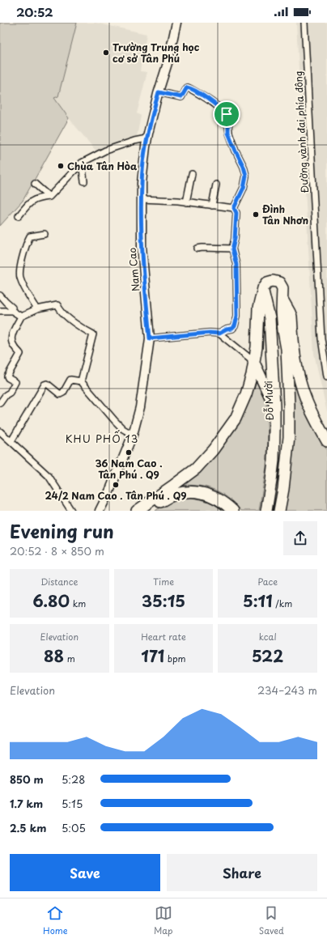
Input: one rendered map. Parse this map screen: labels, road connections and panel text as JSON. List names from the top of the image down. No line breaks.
{"streets":{"highway":["Đỗ Mười"],"street":["Đường vành đai phía đông","Nam Cao"]},"districts":["KHU PHỐ 13"],"places":["Trường Trung học cơ sở Tân Phú","Chùa Tân Hòa","Đình Tân Nhơn","36 Nam Cao . Tân Phú . Q9","24/2 Nam Cao . Tân Phú . Q9"],"page":{"status":"20:52","heading":["Evening run","20:52 · 8 × 850 m"],"stats":[["Distance","6.80 km"],["Time","35:15"],["Pace","5:11 /km"],["Elevation","88 m"],["Heart rate","171 bpm"],["kcal","522"]],"chart":["Elevation","234–243 m"],"list":[{"name":"850 m","note":"5:28"},{"name":"1.7 km","note":"5:15"},{"name":"2.5 km","note":"5:05"}],"buttons":["Save","Share"],"tabs":["Home","Map","Saved"]}}
